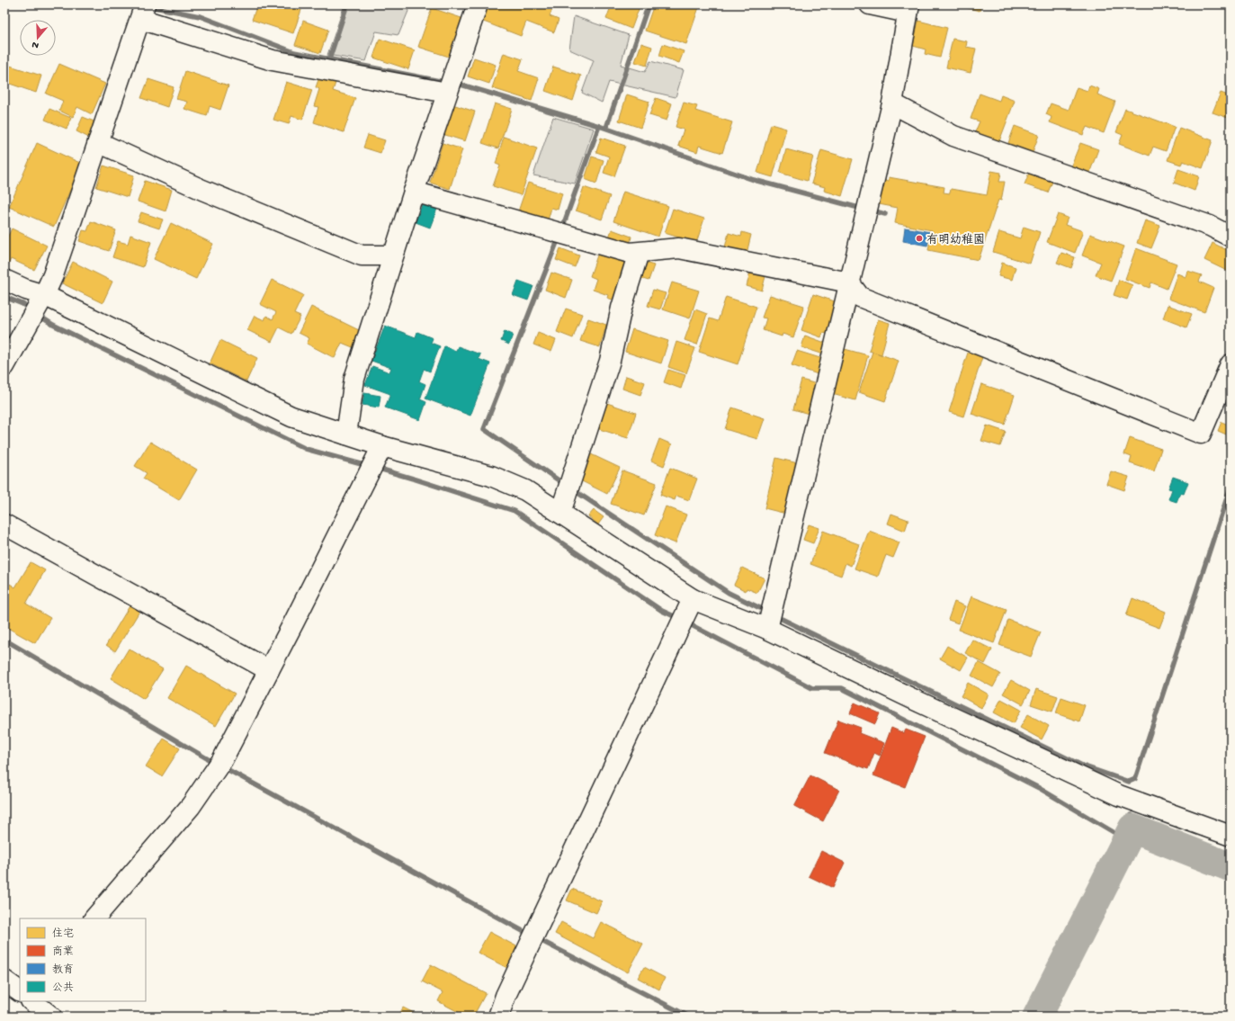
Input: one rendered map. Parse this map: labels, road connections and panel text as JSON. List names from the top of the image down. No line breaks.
{"places":["有明幼稚園"],"legend":["住宅","商業","教育","公共"],"north":"bottom"}
